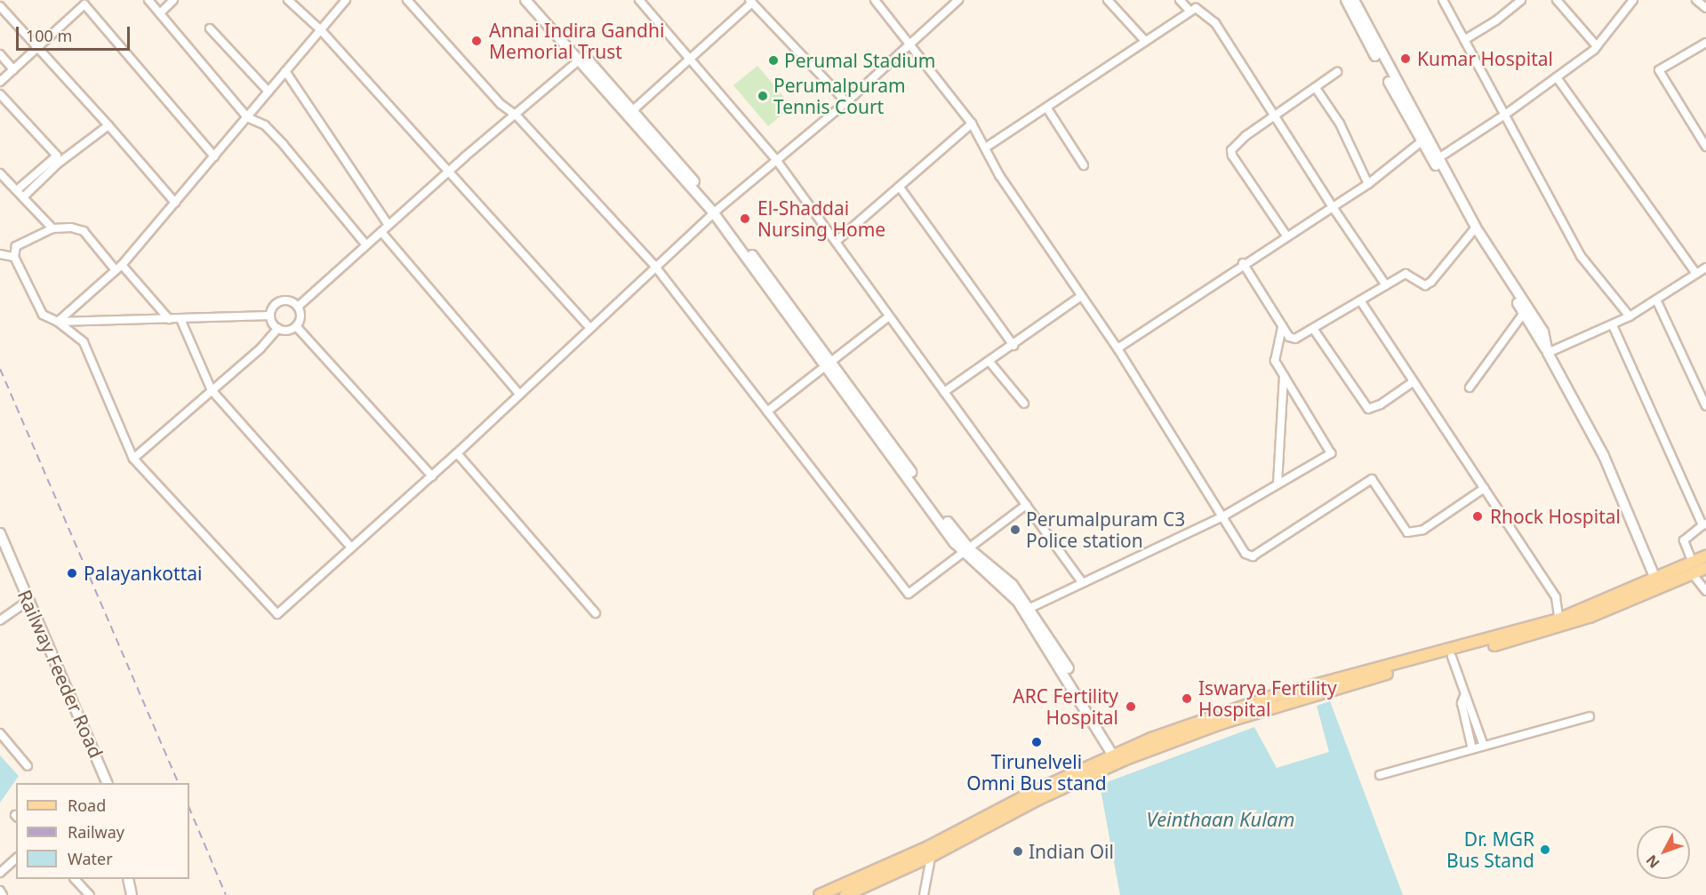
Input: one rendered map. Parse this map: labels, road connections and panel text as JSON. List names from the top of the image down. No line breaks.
{"streets":{"street":["Railway Feeder Road"]},"water":["Veinthaan Kulam"],"places":["Annai Indira Gandhi Memorial Trust","Kumar Hospital","Perumal Stadium","Perumalpuram Tennis Court","El-Shaddai Nursing Home","Rhock Hospital","Perumalpuram C3 Police station","Palayankottai","Iswarya Fertility Hospital","ARC Fertility Hospital","Tirunelveli Omni Bus stand","Dr. MGR Bus Stand","Indian Oil"],"legend":["Road","Railway","Water"],"scale_bar":"100 m","north":"bottom left"}
